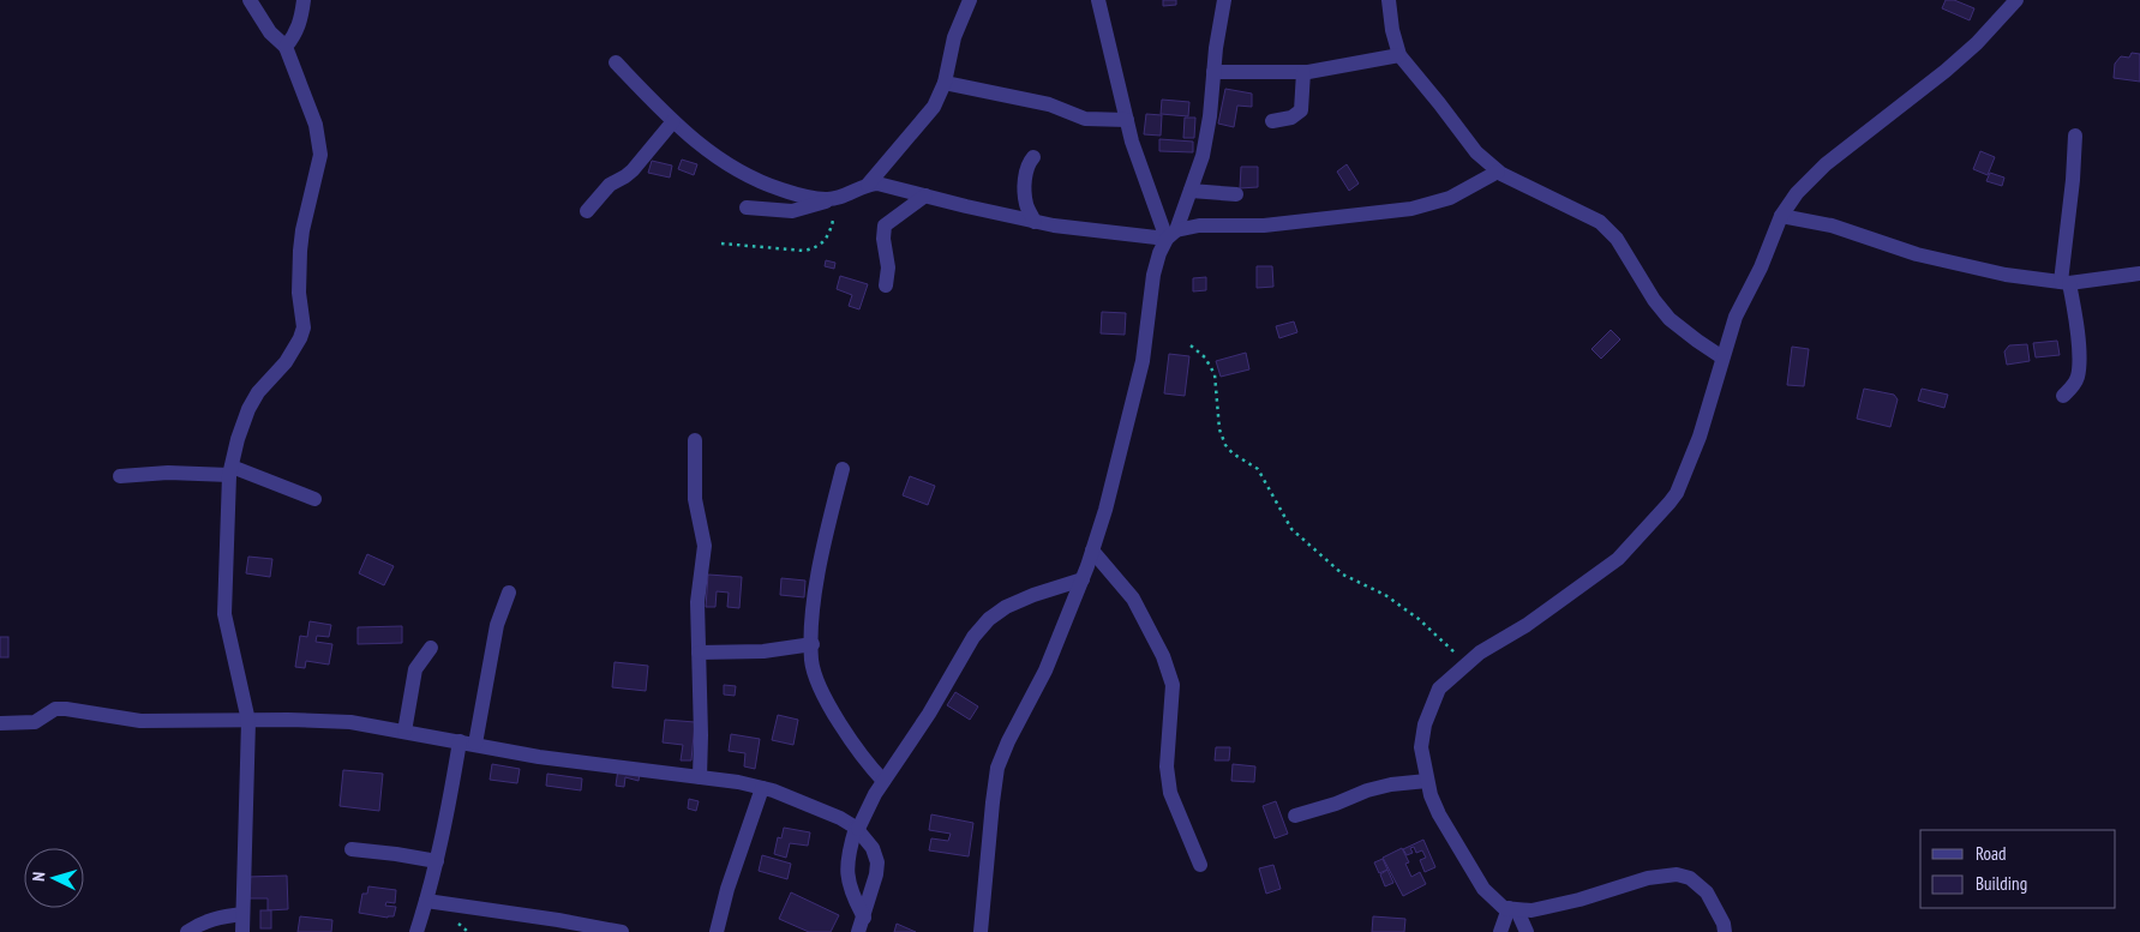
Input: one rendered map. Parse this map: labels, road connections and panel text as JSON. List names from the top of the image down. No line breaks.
{"legend":["Road","Building"],"north":"left"}
